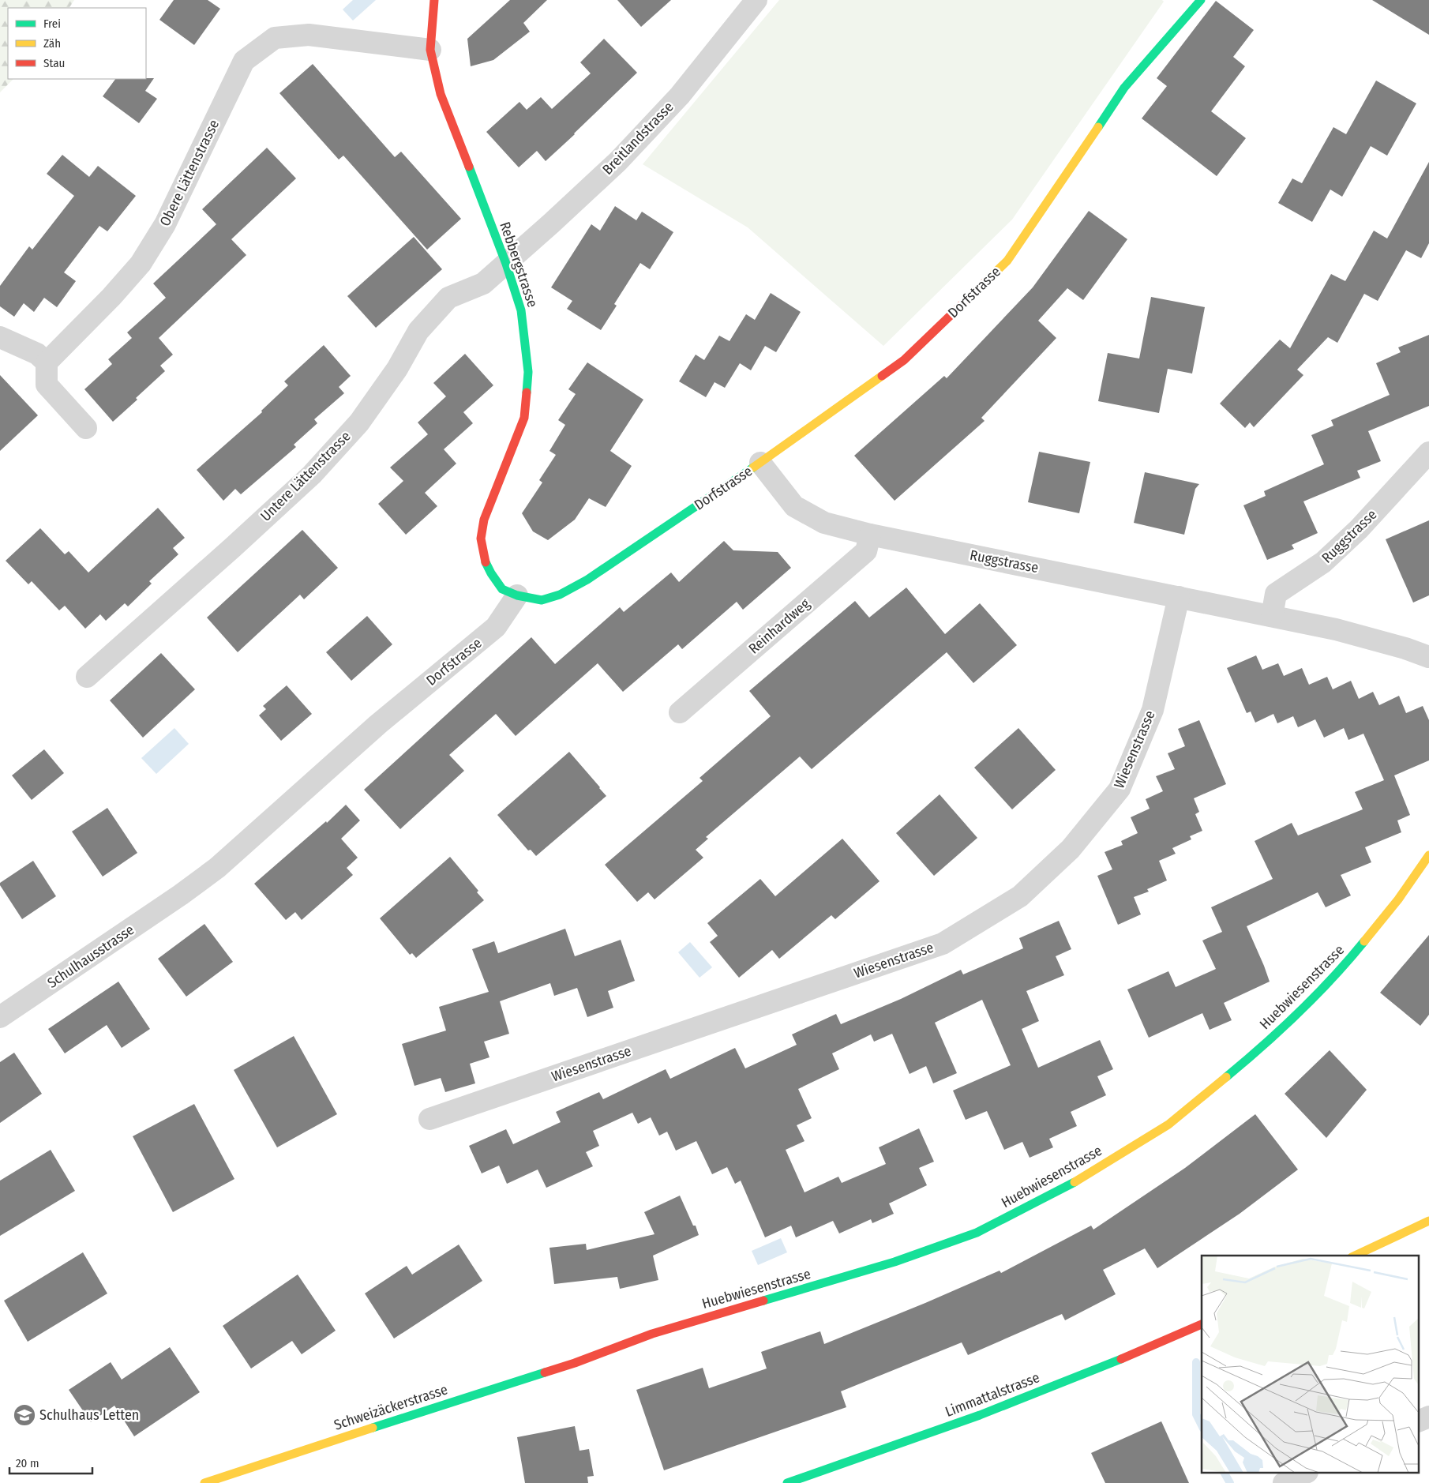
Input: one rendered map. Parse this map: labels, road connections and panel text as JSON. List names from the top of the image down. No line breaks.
{"streets":{"street":["Breitlandstrasse","Obere Lättenstrasse","Rebbergstrasse","Dorfstrasse","Untere Lättenstrasse","Ruggstrasse","Reinhardweg","Wiesenstrasse","Schulhausstrasse","Huebwiesenstrasse","Limmattalstrasse","Schweizäckerstrasse"]},"crossings":[["Breitlandstrasse","Rebbergstrasse"],["Breitlandstrasse","Untere Lättenstrasse"],["Obere Lättenstrasse","Rebbergstrasse"],["Rebbergstrasse","Dorfstrasse"],["Rebbergstrasse","Untere Lättenstrasse"],["Dorfstrasse","Ruggstrasse"],["Dorfstrasse","Schulhausstrasse"],["Ruggstrasse","Reinhardweg"],["Ruggstrasse","Wiesenstrasse"],["Huebwiesenstrasse","Schweizäckerstrasse"]],"places":{"school or university":["Schulhaus Letten"]},"legend":["Frei","Zäh","Stau"],"scale_bar":"20 m"}
